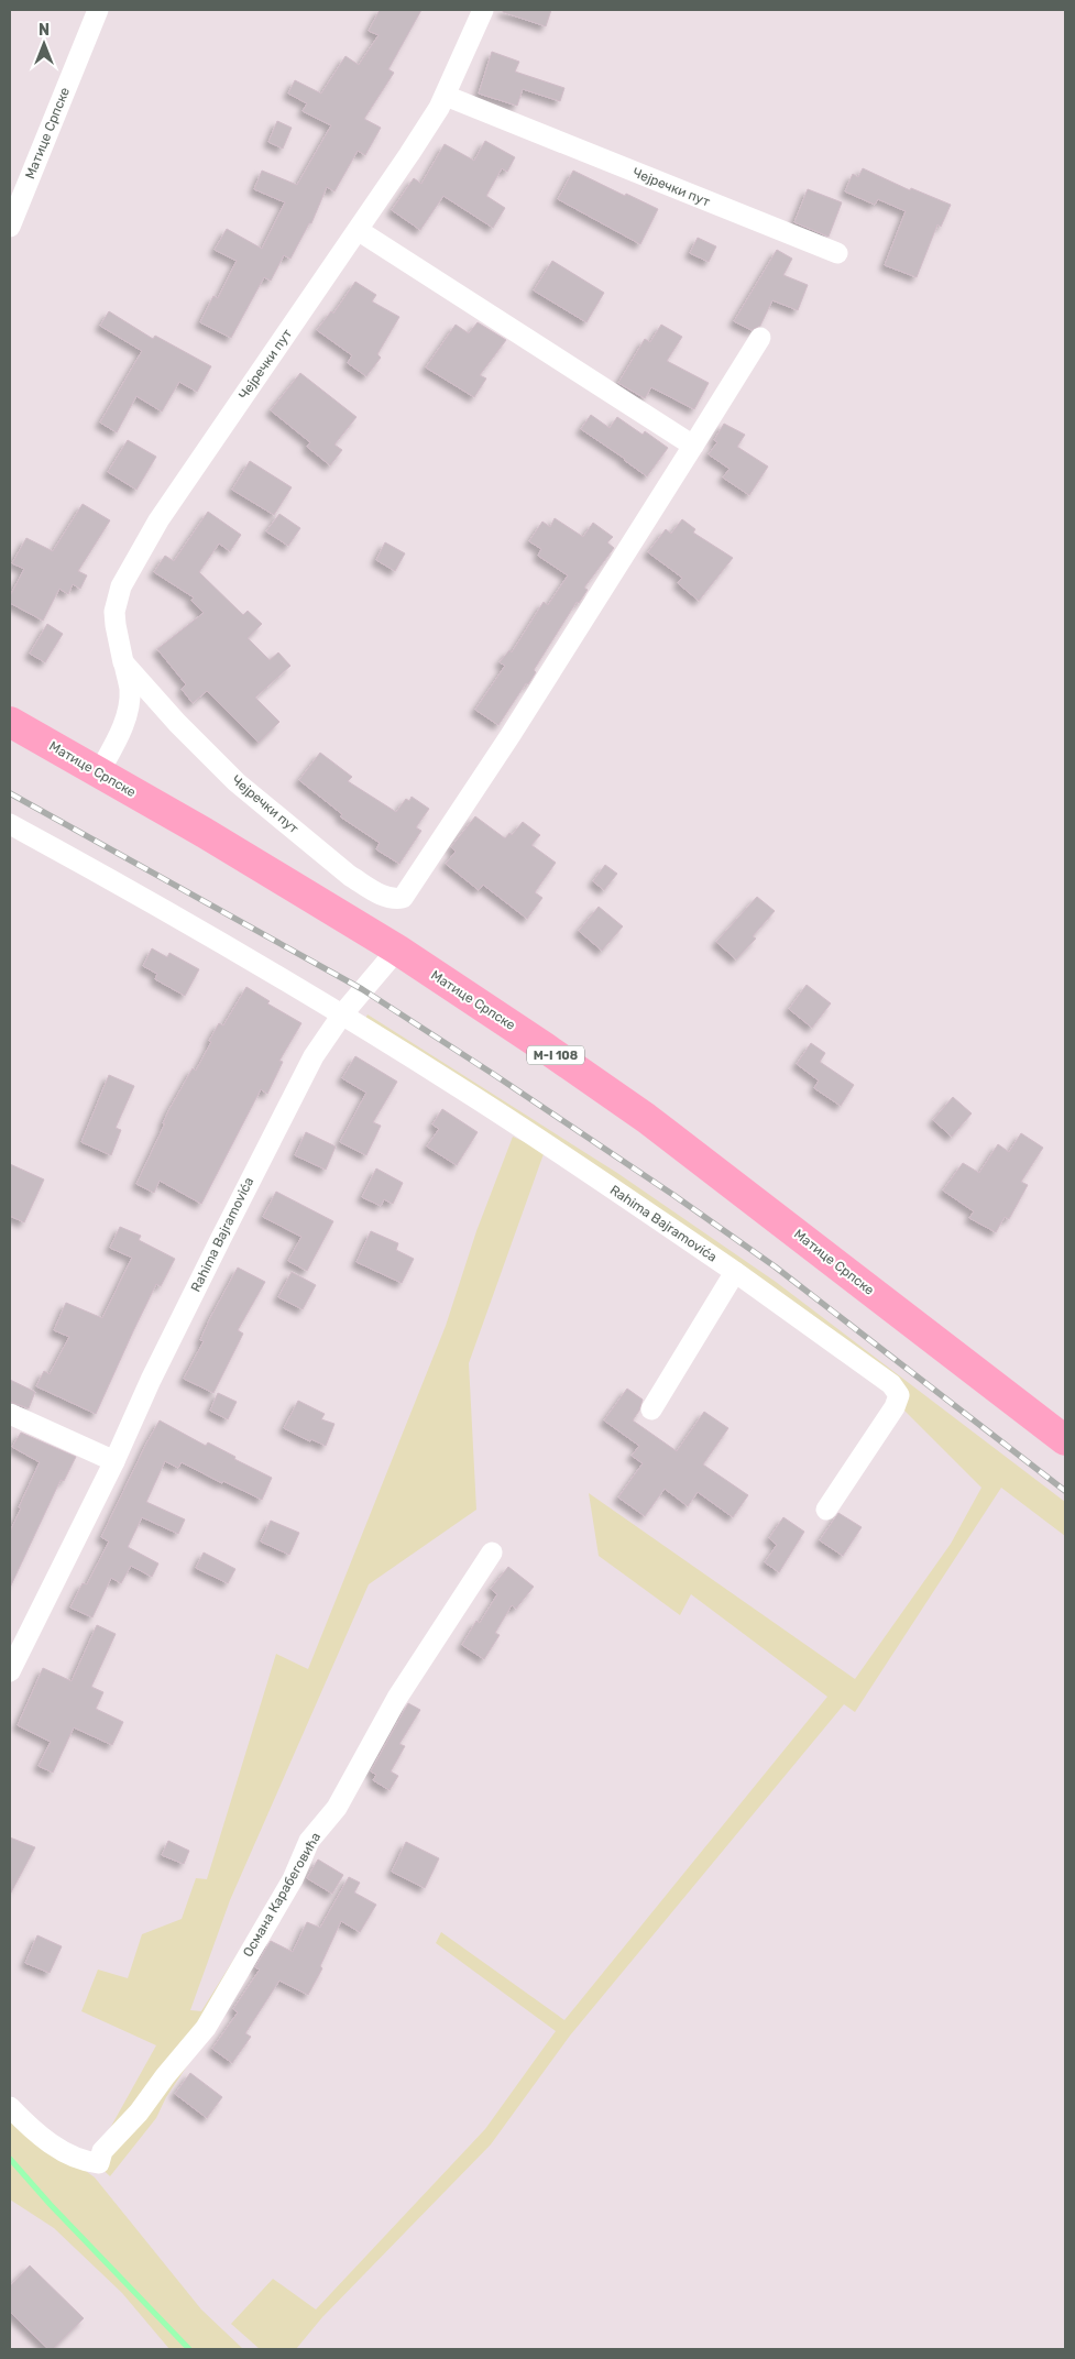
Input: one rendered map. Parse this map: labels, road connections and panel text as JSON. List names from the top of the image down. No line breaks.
{"streets":{"main road":["Матице Српске","M-I 108"],"street":["Чејречки пут","Rahima Bajramovića","Османа Карабеговића"]},"crossings":[["Матице Српске","Rahima Bajramovića"]],"north":"top"}
